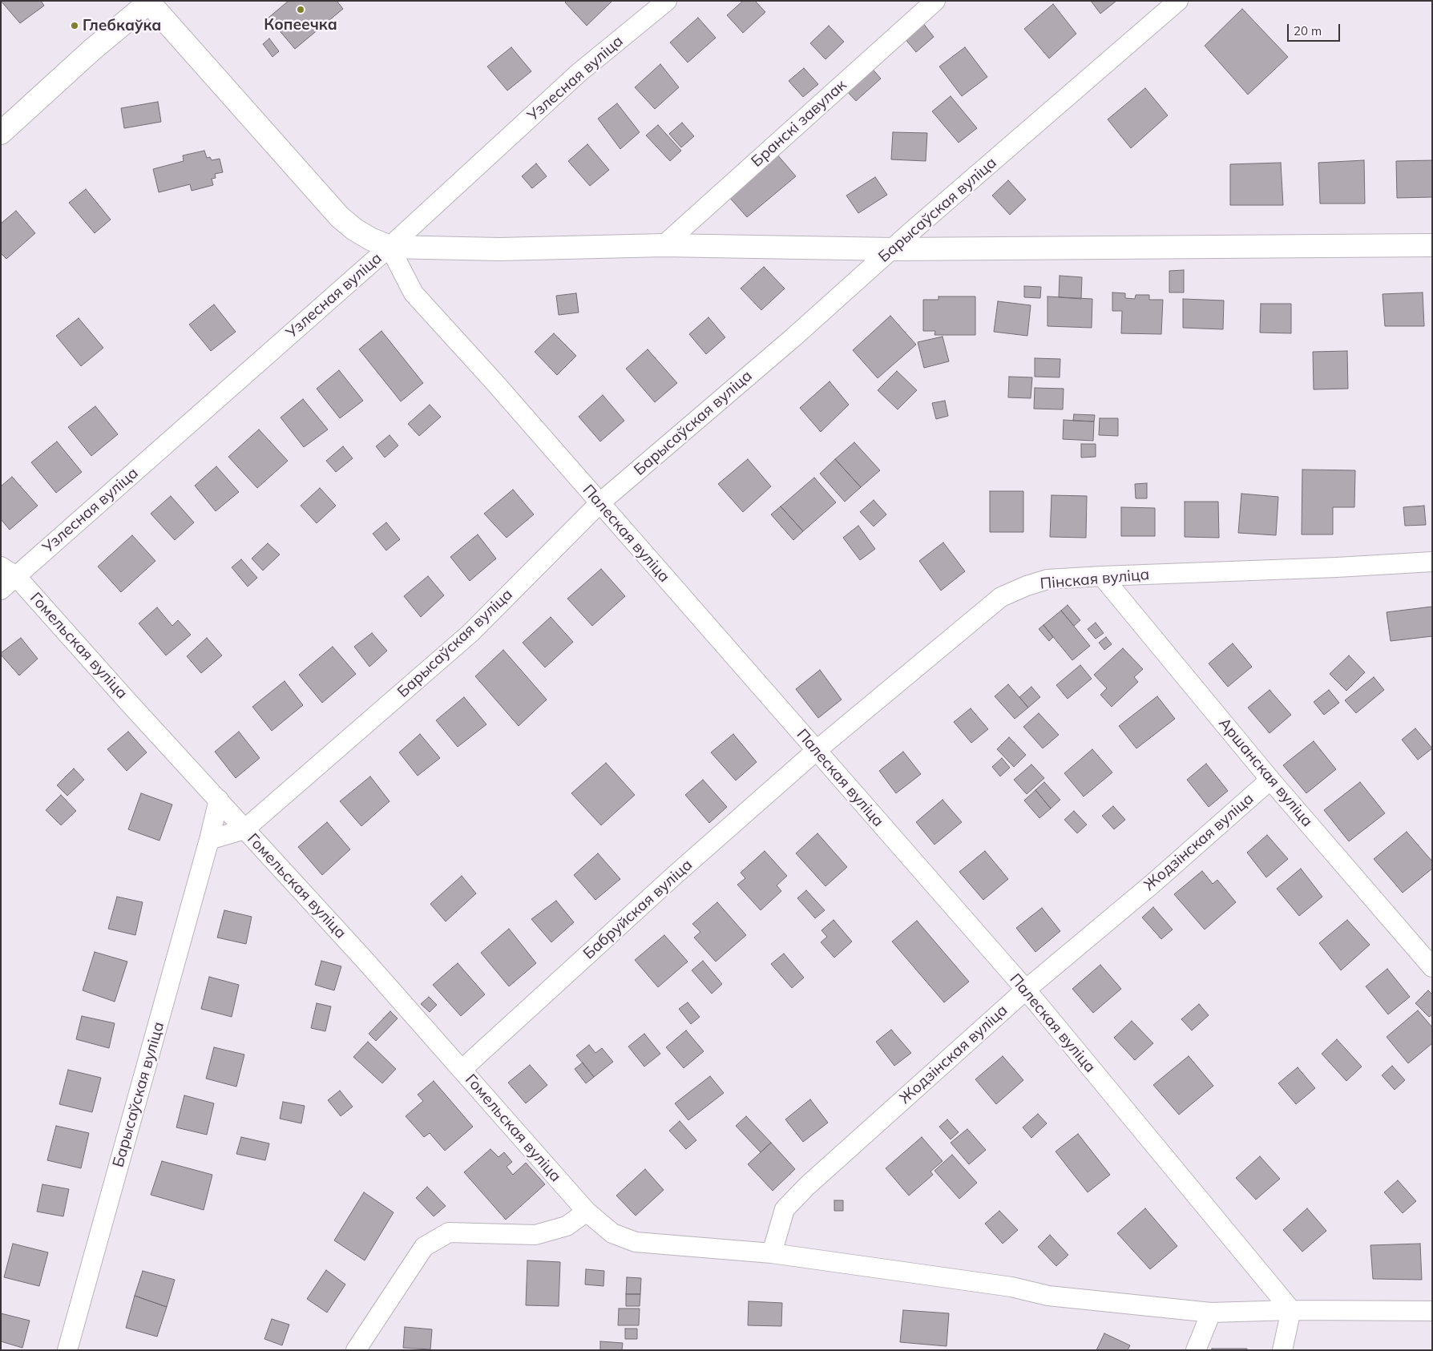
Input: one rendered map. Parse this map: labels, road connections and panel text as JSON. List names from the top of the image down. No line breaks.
{"streets":{"street":["Узлесная вуліца","Бранскі завулак","Барысаўская вуліца","Палеская вуліца","Пінская вуліца","Гомельская вуліца","Аршанская вуліца","Жодзінская вуліца","Бабруйская вуліца"]},"crossings":[["Узлесная вуліца","Палеская вуліца"],["Узлесная вуліца","Гомельская вуліца"],["Барысаўская вуліца","Палеская вуліца"],["Барысаўская вуліца","Гомельская вуліца"],["Палеская вуліца","Пінская вуліца"],["Палеская вуліца","Гомельская вуліца"],["Палеская вуліца","Жодзінская вуліца"],["Палеская вуліца","Бабруйская вуліца"],["Пінская вуліца","Аршанская вуліца"],["Пінская вуліца","Бабруйская вуліца"],["Гомельская вуліца","Жодзінская вуліца"],["Гомельская вуліца","Бабруйская вуліца"],["Аршанская вуліца","Жодзінская вуліца"]],"places":["Копеечка","Глебкаўка"],"scale_bar":"20 m"}
